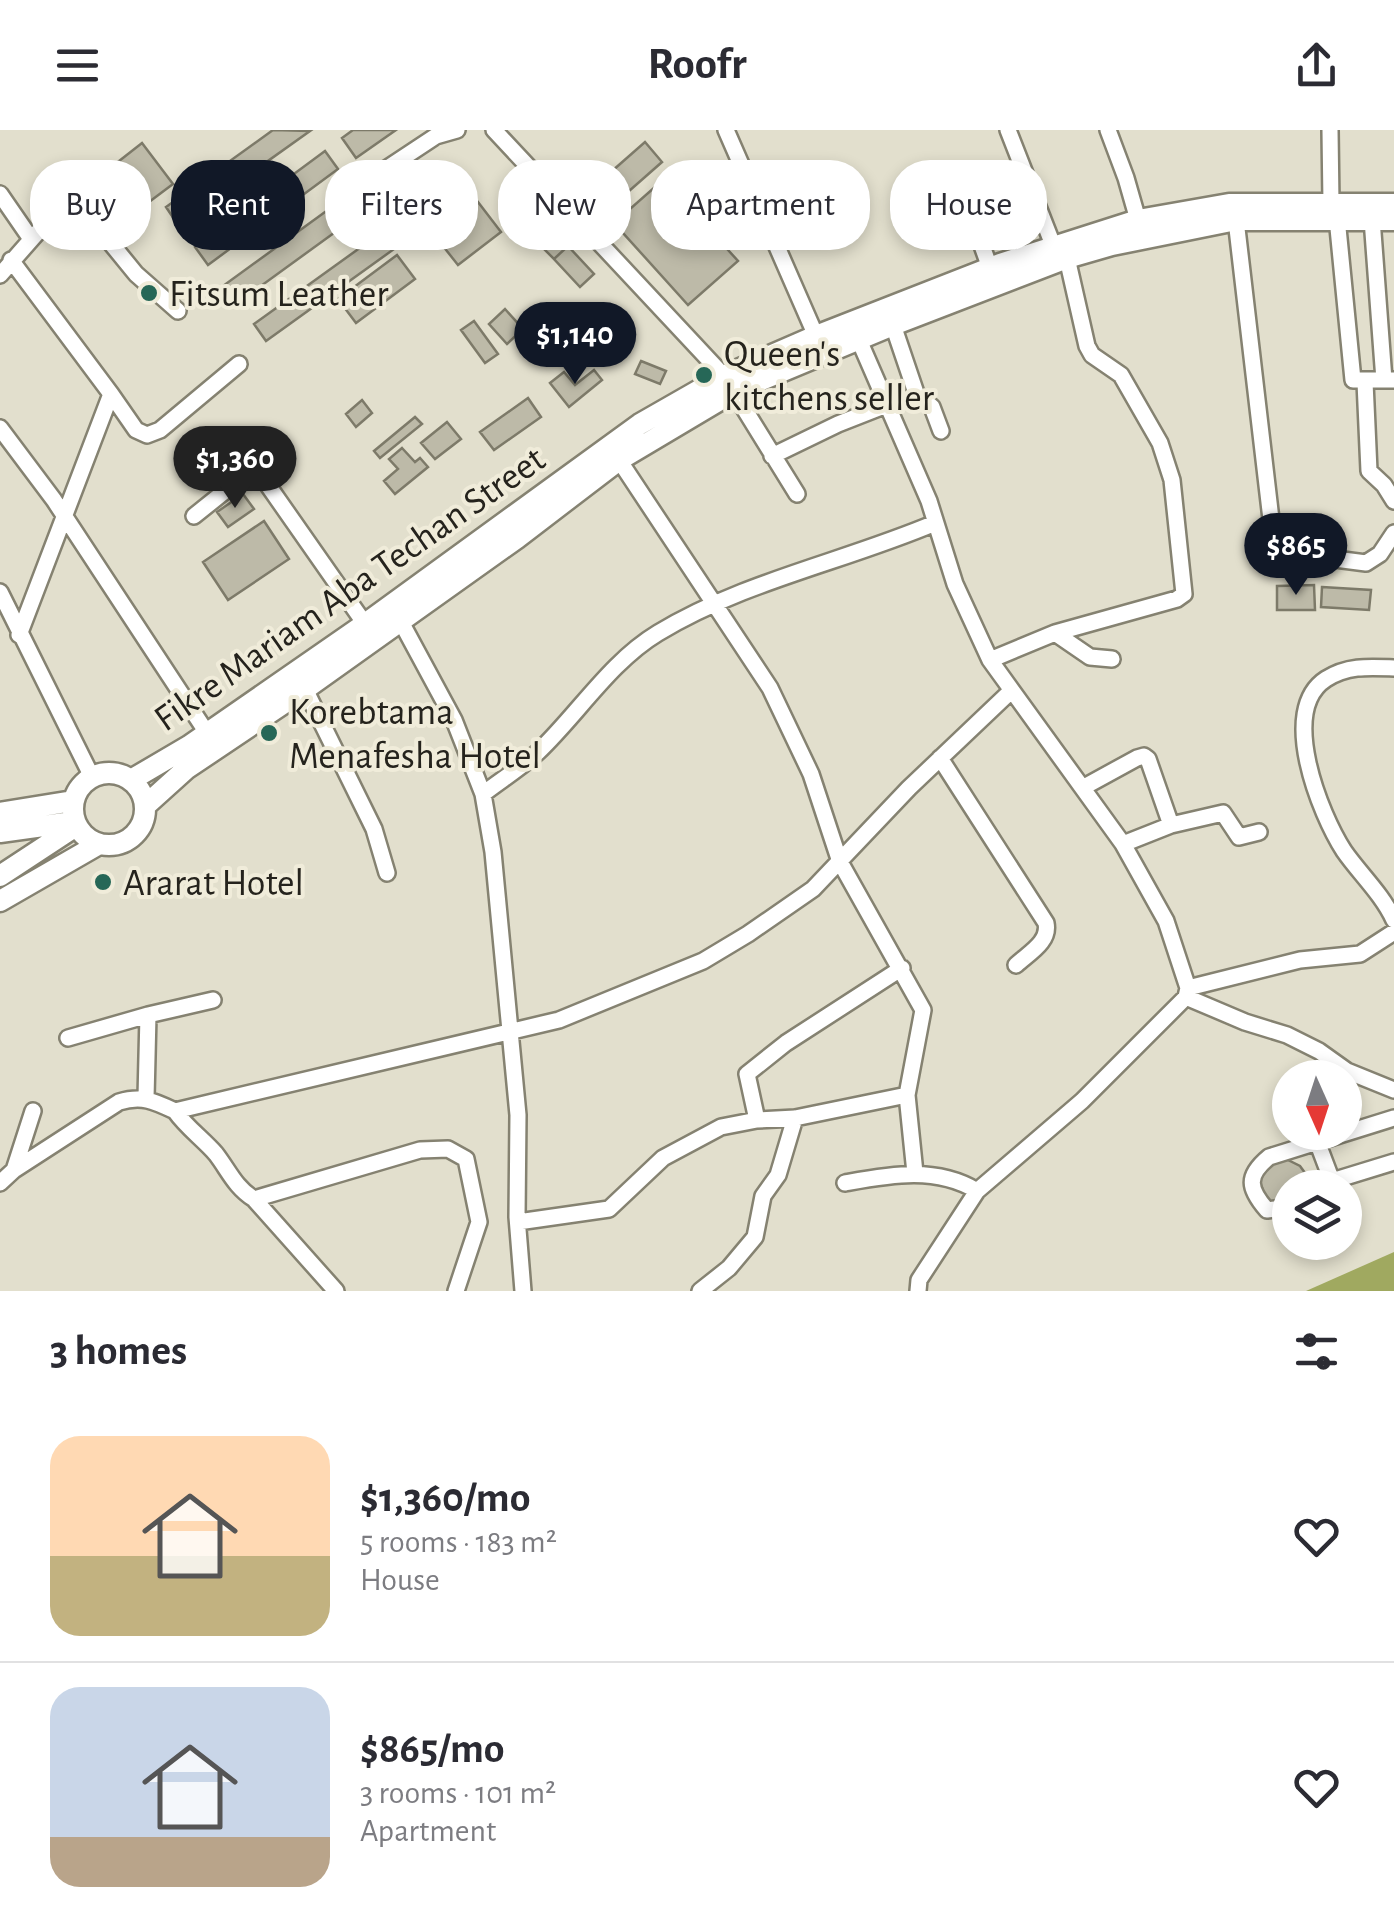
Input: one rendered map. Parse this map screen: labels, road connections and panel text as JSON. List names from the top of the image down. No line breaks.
{"streets":{"main road":["Fikre Mariam Aba Techan Street"]},"places":["Fitsum Leather","Queen's kitchens seller","Korebtama Menafesha Hotel","Ararat Hotel"],"north":"bottom","page":{"header":"Roofr","chip":["Buy","Rent","Filters","New","Apartment","House"],"price":["$1,140","$1,360","$865"],"heading":"3 homes","list":[{"name":"$1,360/mo","note":"5 rooms · 183 m² · House"},{"name":"$865/mo","note":"3 rooms · 101 m² · Apartment"}]}}
